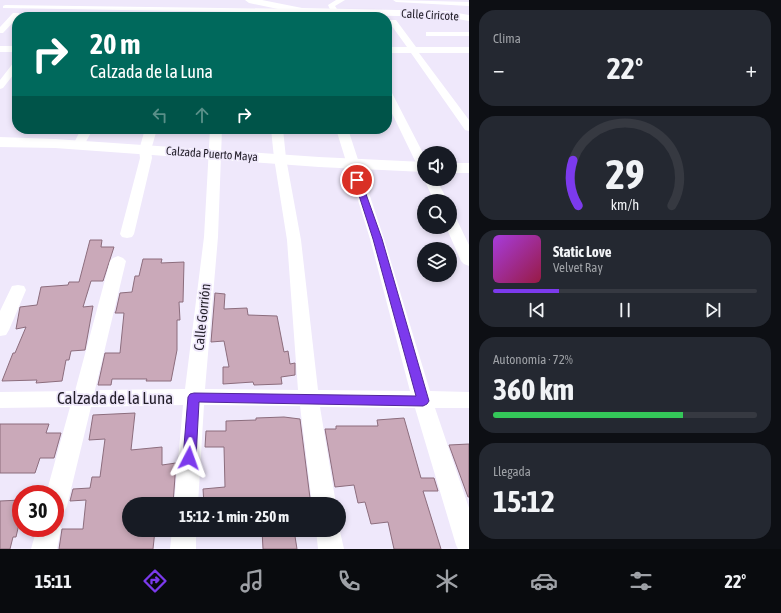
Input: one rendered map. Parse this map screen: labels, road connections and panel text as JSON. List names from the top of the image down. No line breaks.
{"streets":{"street":["Calle Ciricote","Calzada Puerto Maya","Calle Gorrión","Calzada de la Luna"]},"crossings":[["Calzada Puerto Maya","Calle Gorrión"],["Calle Gorrión","Calzada de la Luna"]],"page":{"tile":["Clima",["Autonomía · 72%","360 km"],["Llegada","15:12"]],"turn":["20 m","Calzada de la Luna"],"heat":["−","22°","+"],"song":["Static Love","Velvet Ray"],"limit":"30","trip":"15:12 · 1 min · 250 m","tabs":["15:11","22°"],"gauge":["29","km/h"]}}
